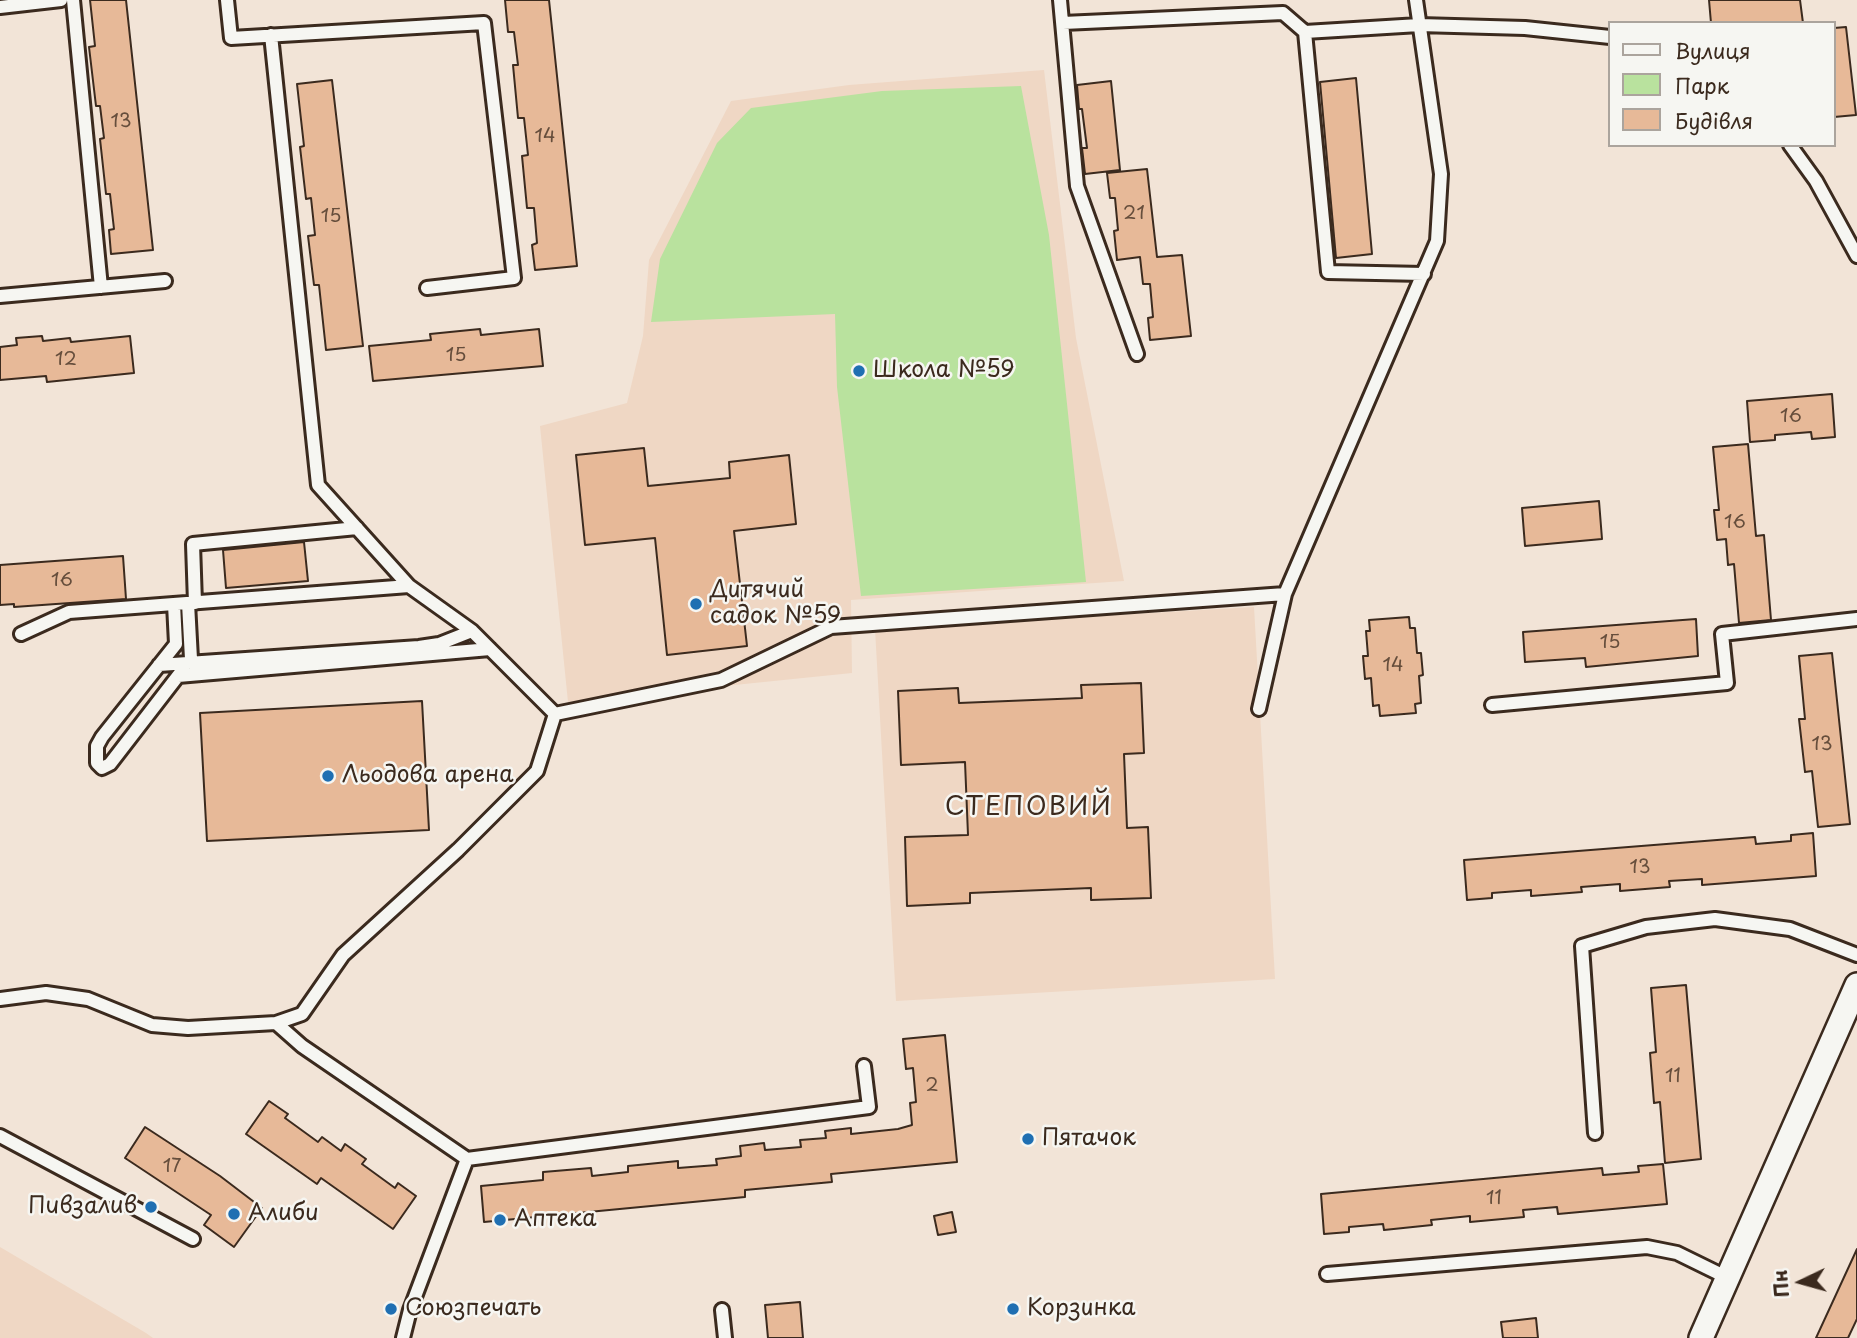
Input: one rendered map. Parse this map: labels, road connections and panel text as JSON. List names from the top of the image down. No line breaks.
{"districts":["СТЕПОВИЙ"],"places":["Школа №59","Дитячий садок №59","Льодова арена","Пятачок","Пивзалив","Алиби","Аптека","Союзпечать","Корзинка"],"house_numbers":["13","14","21","15","15","12","16","16","16","15","14","13","13","11","2","17","11"],"legend":["Вулиця","Парк","Будівля"],"north":"left"}
